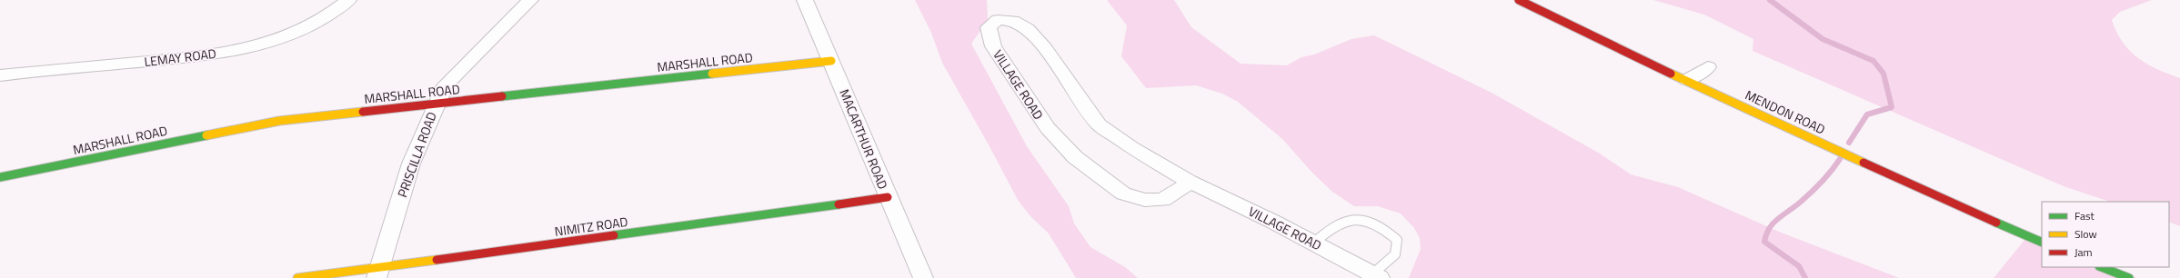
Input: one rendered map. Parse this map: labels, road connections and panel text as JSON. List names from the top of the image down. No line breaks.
{"streets":{"street":["LEMAY ROAD","MARSHALL ROAD","VILLAGE ROAD","MENDON ROAD","MACARTHUR ROAD","PRISCILLA ROAD","NIMITZ ROAD"]},"crossings":[["MARSHALL ROAD","MACARTHUR ROAD"],["MARSHALL ROAD","PRISCILLA ROAD"],["MACARTHUR ROAD","NIMITZ ROAD"],["PRISCILLA ROAD","NIMITZ ROAD"]],"legend":["Fast","Slow","Jam"]}
